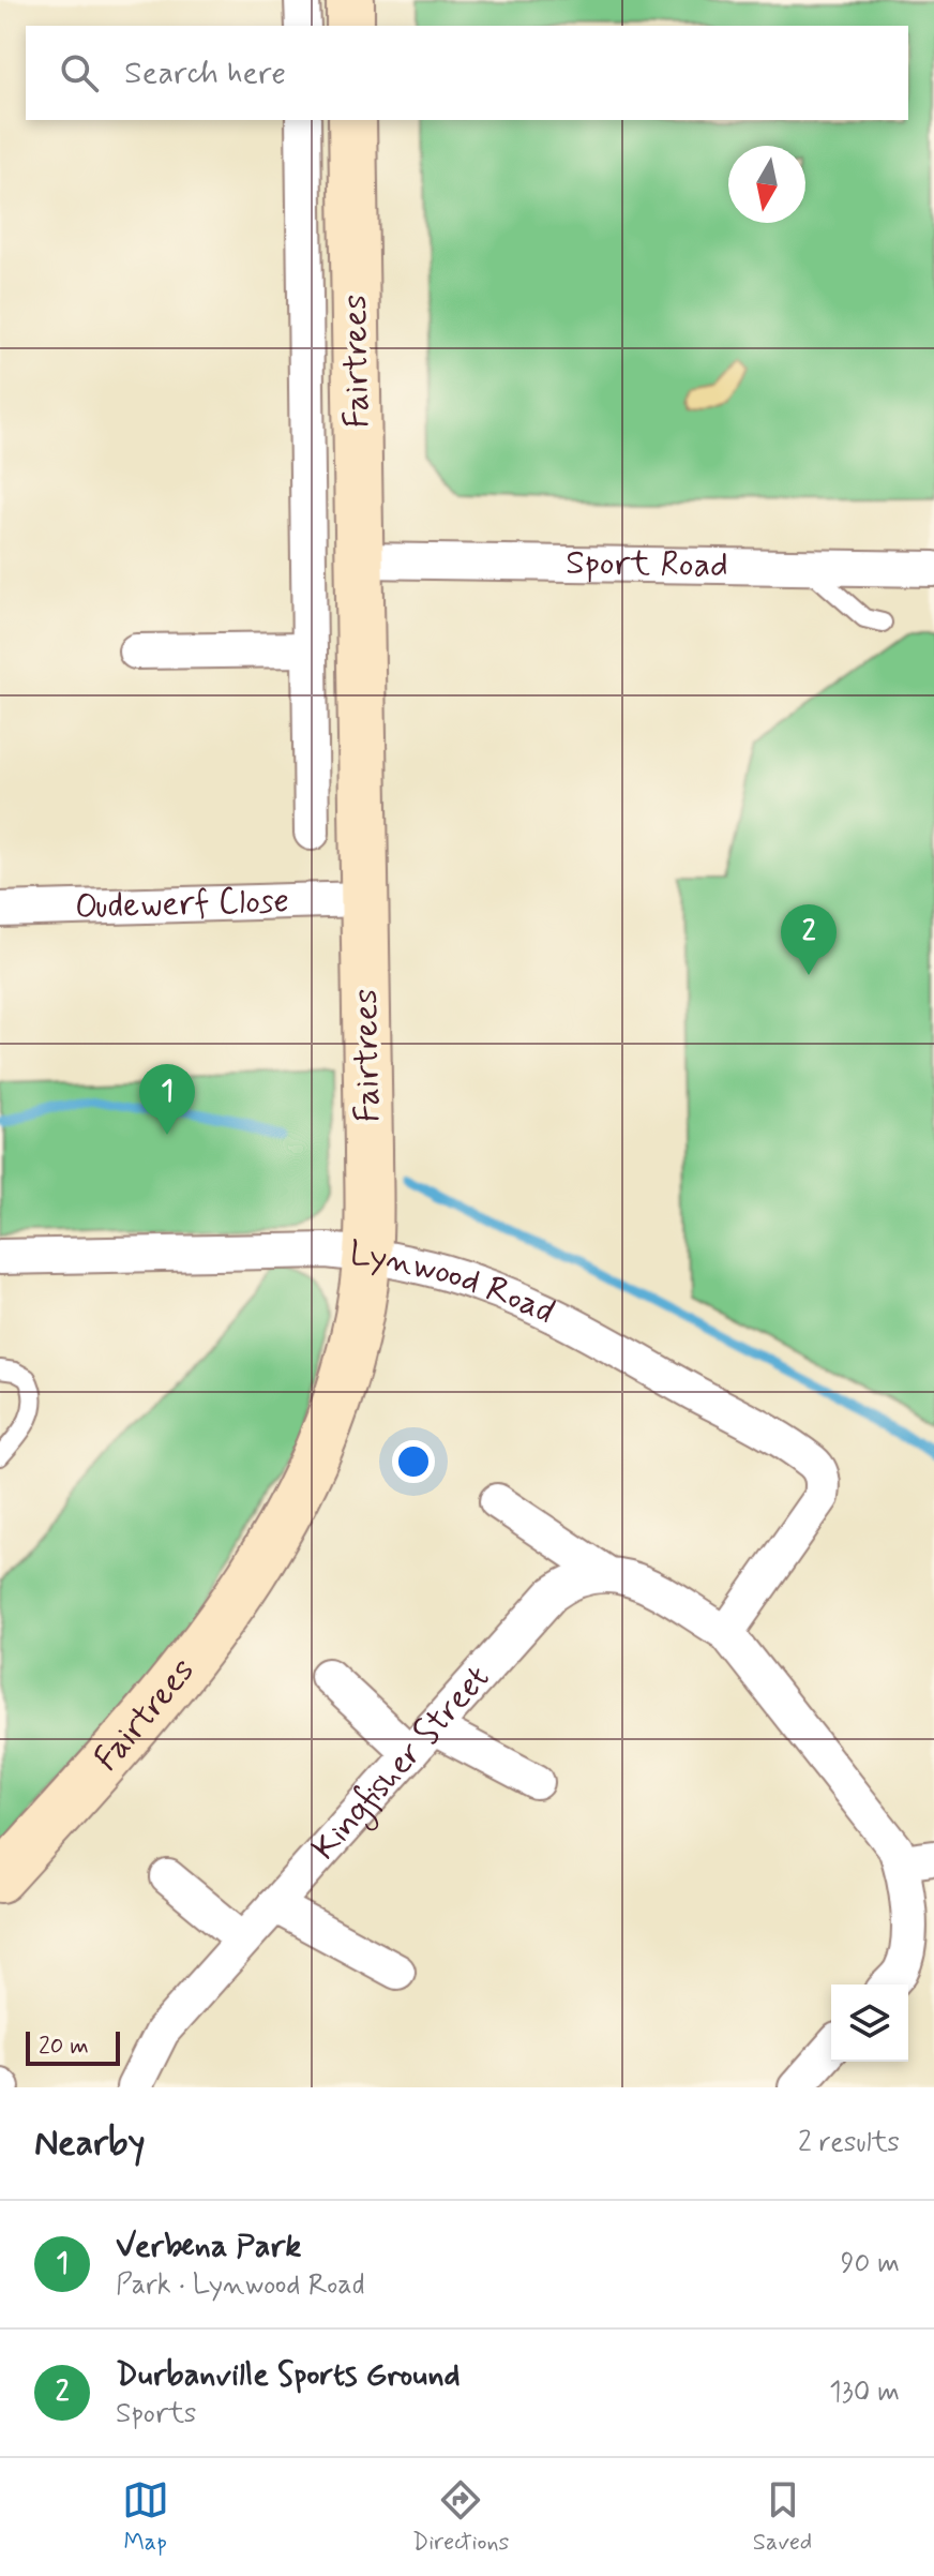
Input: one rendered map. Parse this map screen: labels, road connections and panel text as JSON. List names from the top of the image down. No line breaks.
{"streets":{"main road":["Fairtrees"],"street":["Sport Road","Oudewerf Close","Lynwood Road","Kingfisher Street"]},"crossings":[["Fairtrees","Sport Road"],["Fairtrees","Oudewerf Close"],["Fairtrees","Lynwood Road"]],"scale_bar":"20 m","north":"bottom","page":{"search":"Search here","pins":["2","1"],"scale":"20 m","heading":["Nearby","2 results"],"list":[{"mark":"1","name":"Verbena Park","note":"Park · Lynwood Road","value":"90 m"},{"mark":"2","name":"Durbanville Sports Ground","note":"Sports","value":"130 m"}],"nav":["Map","Directions","Saved"]}}
